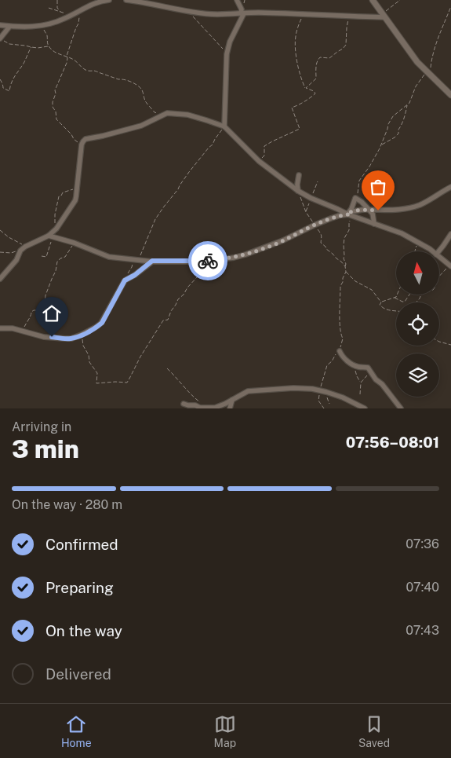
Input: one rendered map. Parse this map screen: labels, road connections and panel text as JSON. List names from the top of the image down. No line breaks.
{"north":"top","page":{"heading":["3 min","Arriving in","07:56–08:01"],"bar":"On the way · 280 m","list":[["Confirmed","07:36"],["Preparing","07:40"],["On the way","07:43"],"Delivered"],"tabs":["Home","Map","Saved"]}}
